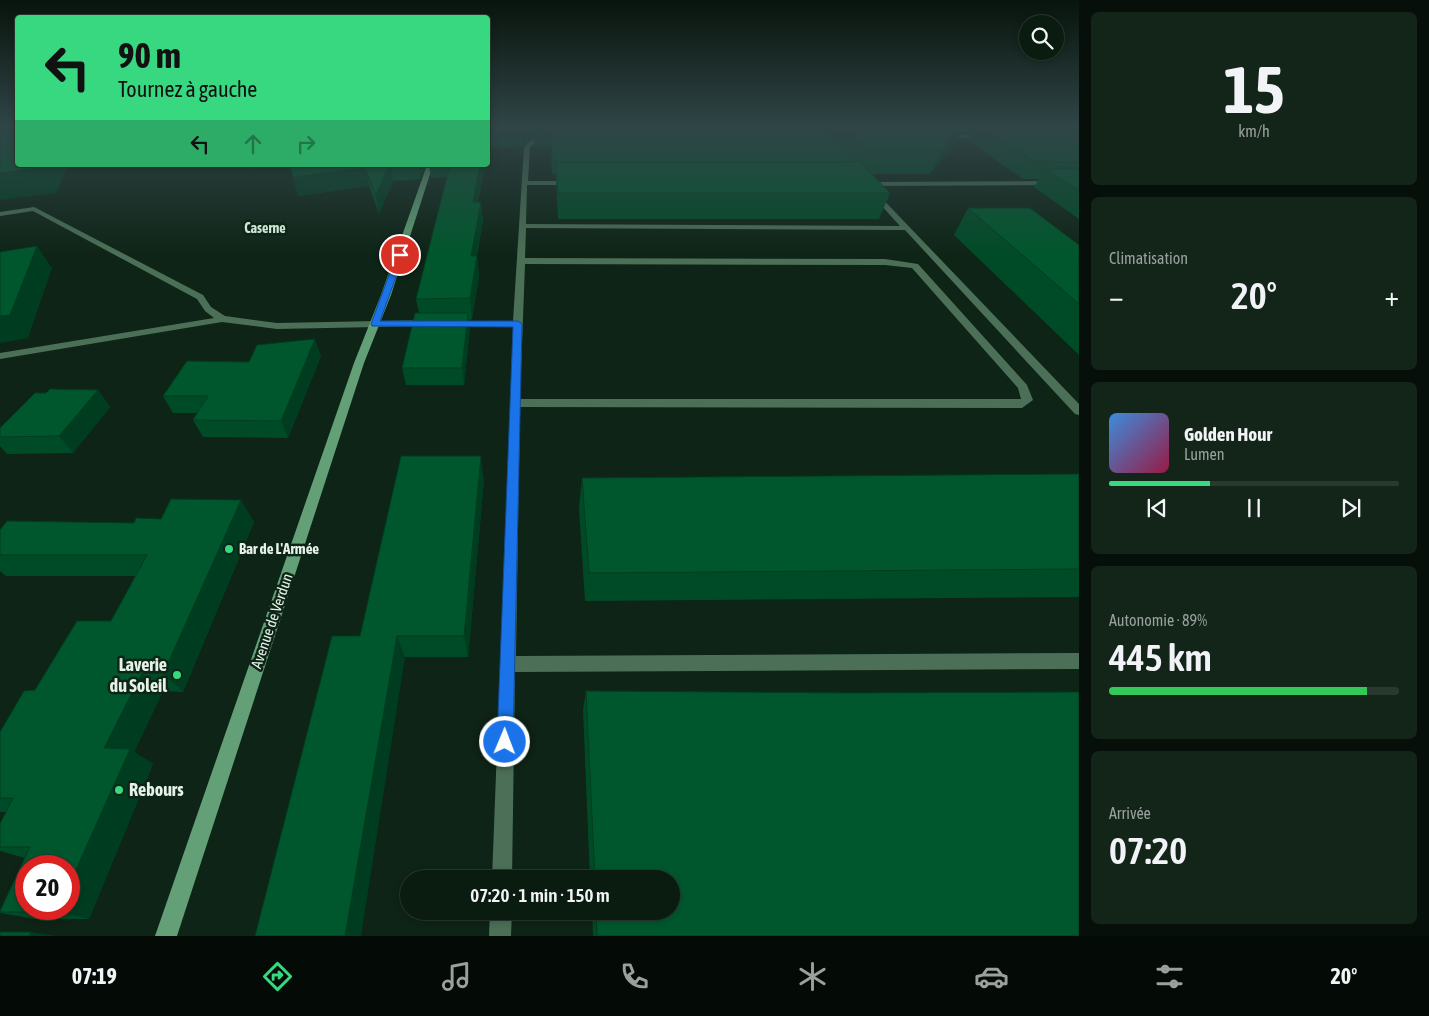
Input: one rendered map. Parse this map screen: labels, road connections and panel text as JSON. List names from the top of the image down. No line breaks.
{"streets":{"main road":["Avenue de Verdun"]},"districts":["Caserne"],"places":["Bar de L'Armée","Laverie du Soleil","Rebours"],"page":{"tile":[["15","km/h"],"Climatisation",["Autonomie · 89%","445 km"],["Arrivée","07:20"]],"turn":["90 m","Tournez à gauche"],"heat":["−","20°","+"],"song":["Golden Hour","Lumen"],"limit":"20","trip":"07:20 · 1 min · 150 m","tabs":["07:19","20°"]}}
